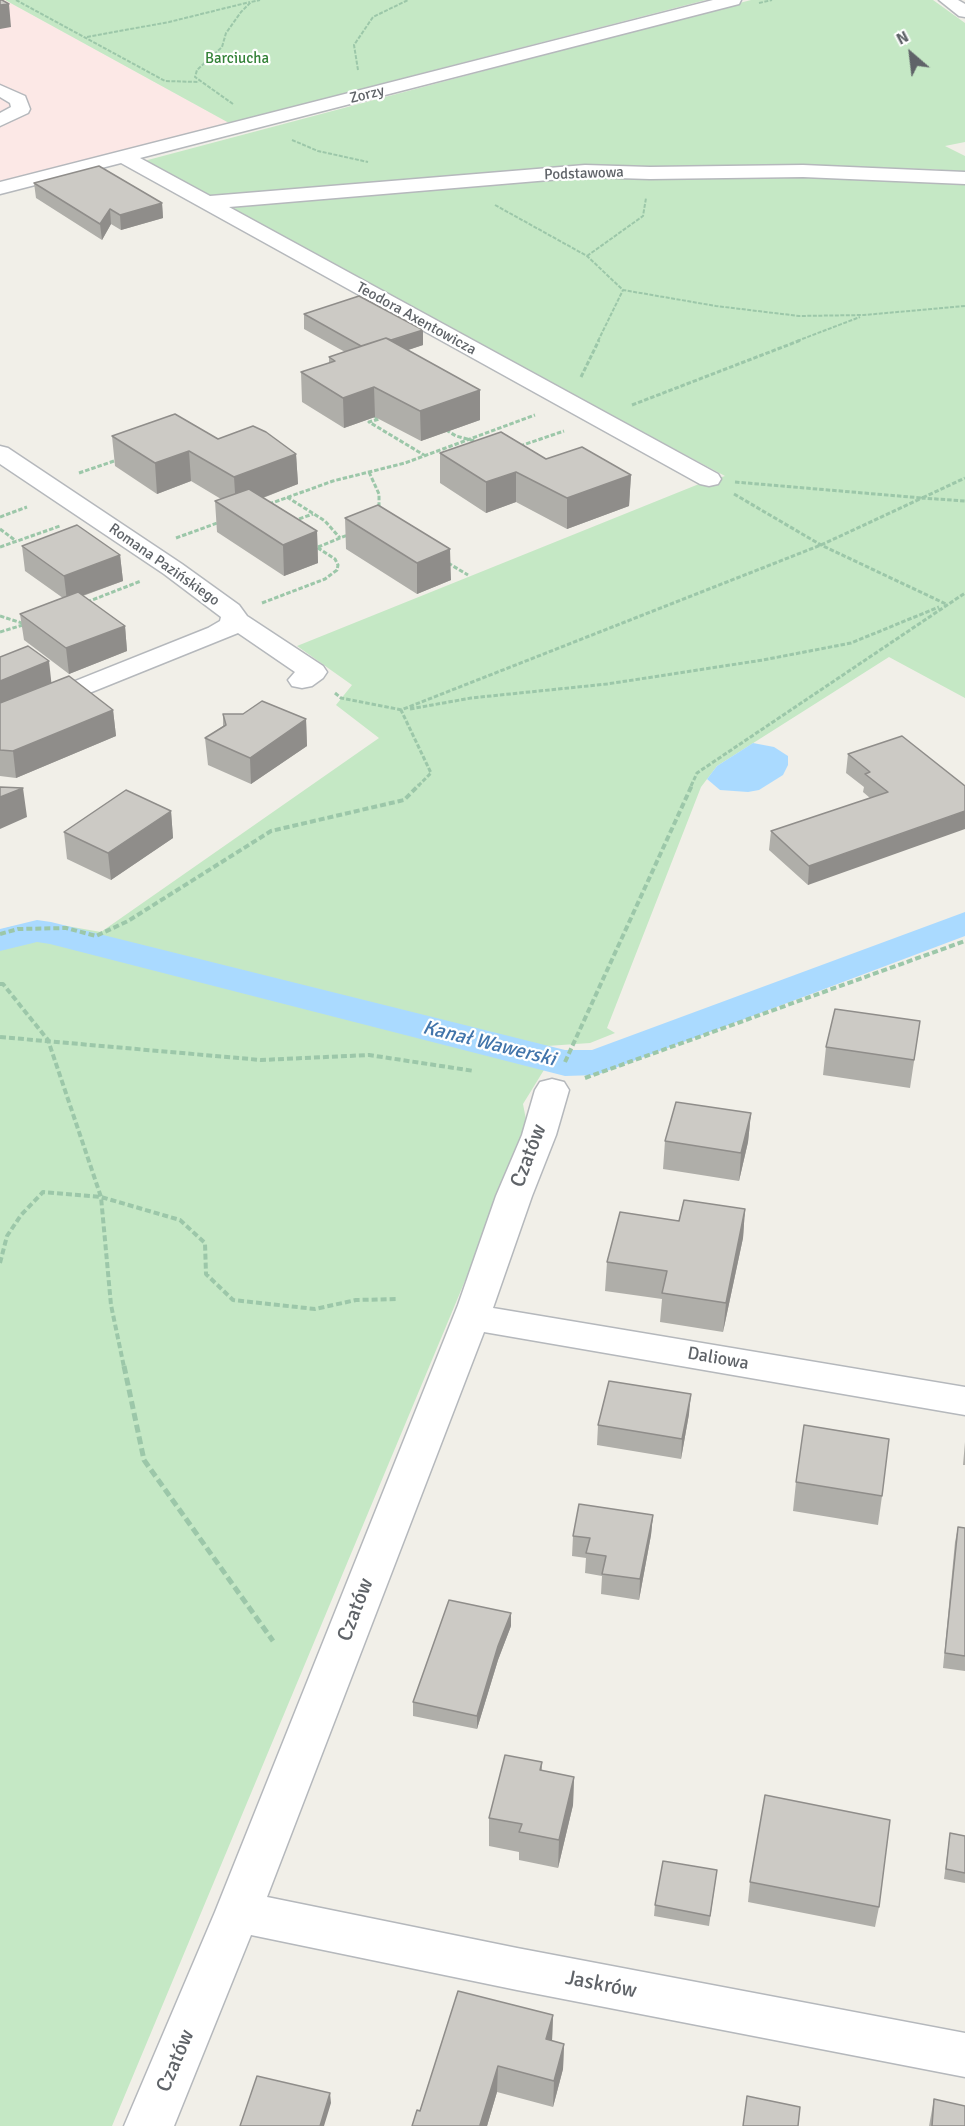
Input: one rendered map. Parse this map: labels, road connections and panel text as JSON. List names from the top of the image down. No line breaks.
{"streets":{"street":["Zorzy","Podstawowa","Teodora Axentowicza","Romana Pazińskiego","Czatów","Daliowa","Jaskrów"]},"crossings":[["Zorzy","Teodora Axentowicza"],["Podstawowa","Teodora Axentowicza"],["Czatów","Daliowa"],["Czatów","Jaskrów"]],"water":["Kanał Wawerski"],"parks":["Barciucha"],"north":"top left"}
